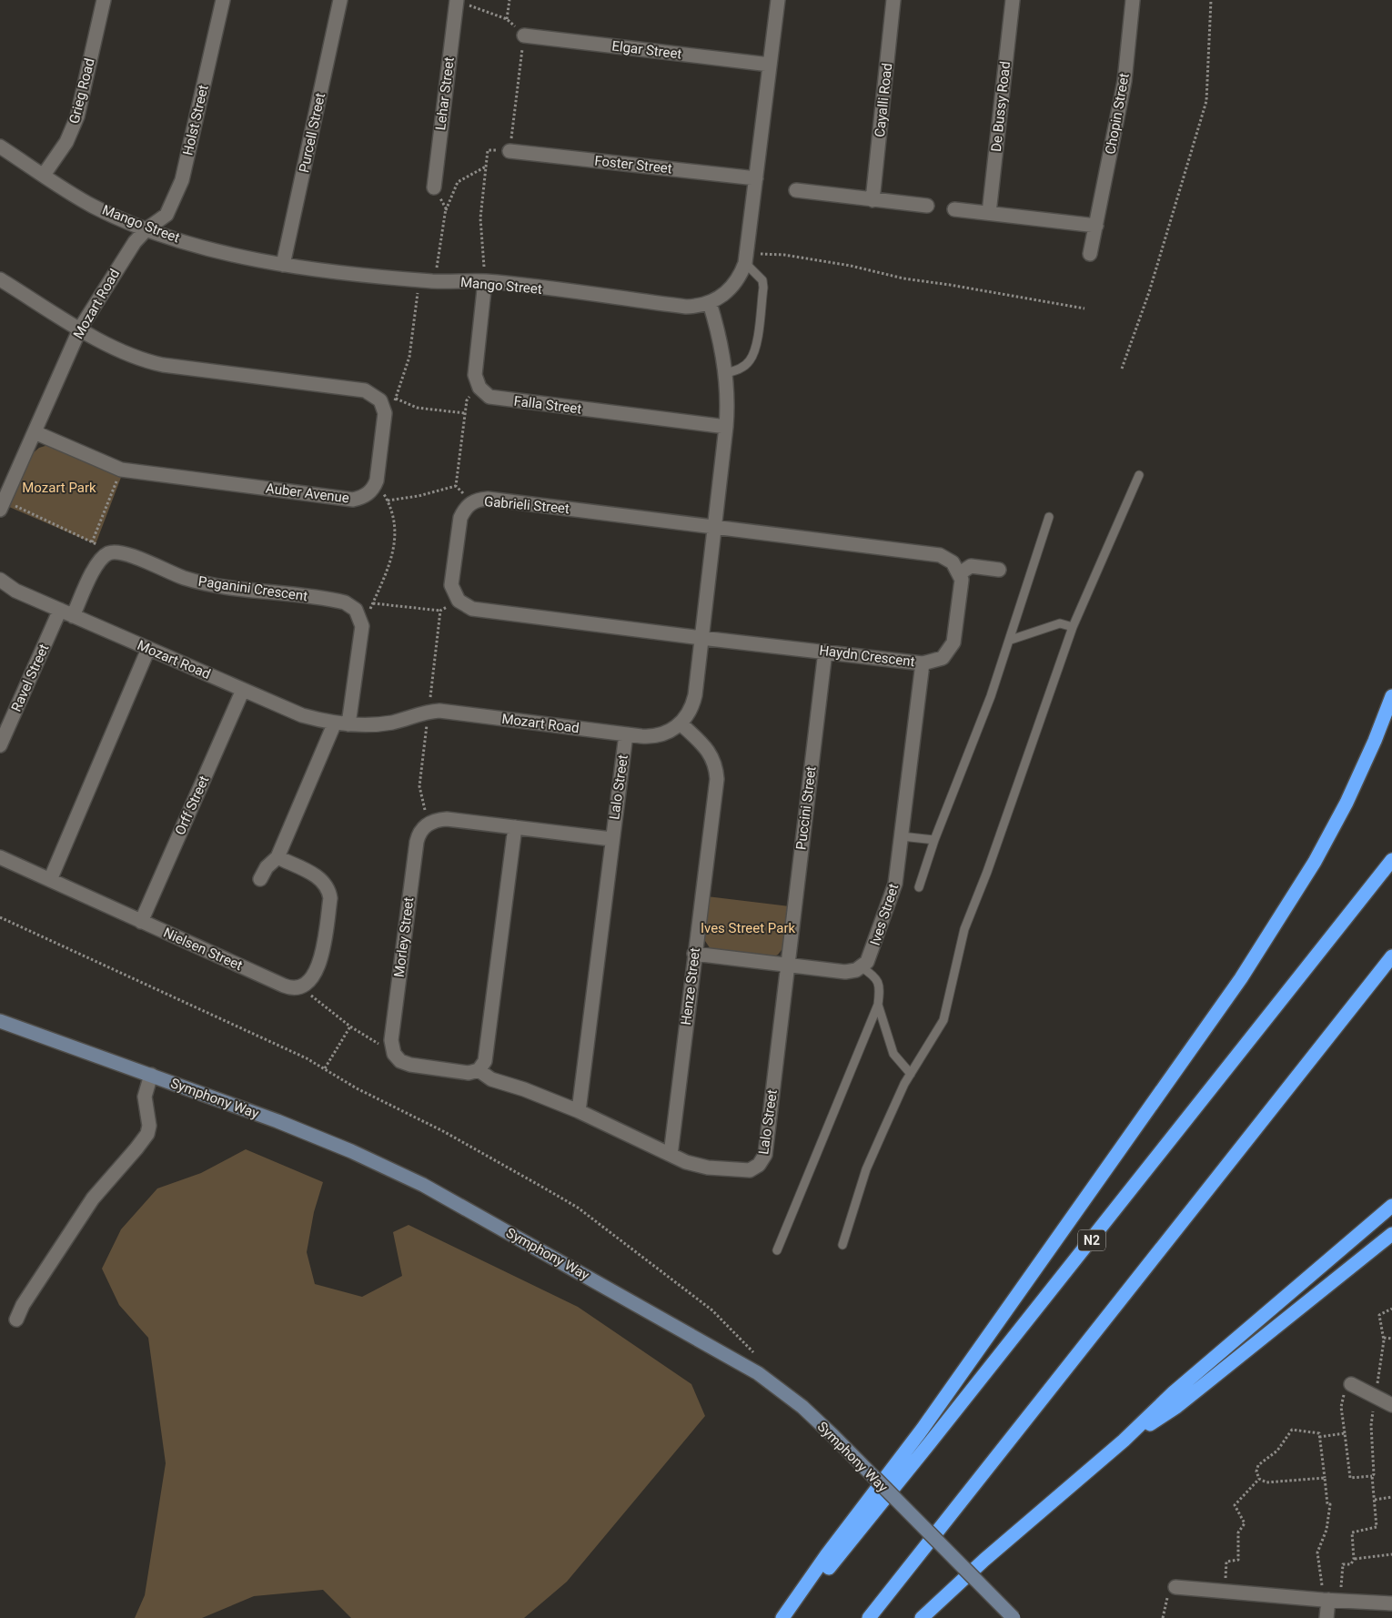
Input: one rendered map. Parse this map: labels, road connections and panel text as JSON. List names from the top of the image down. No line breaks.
{"streets":{"highway":["N2"],"main road":["Symphony Way"],"street":["Elgar Street","Grieg Road","Lehar Street","Cayalli Road","De Bussy Road","Chopin Street","Holst Street","Purcell Street","Foster Street","Mango Street","Mozart Road","Falla Street","Auber Avenue","Gabrieli Street","Paganini Crescent","Haydn Crescent","Ravel Street","Lalo Street","Orff Street","Puccini Street","Ives Street","Morley Street","Nielsen Street","Henze Street"]},"crossings":[["Elgar Street","Mango Street"],["Grieg Road","Mango Street"],["Holst Street","Mango Street"],["Holst Street","Mozart Road"],["Purcell Street","Mango Street"],["Foster Street","Mango Street"],["Mango Street","Mozart Road"],["Mozart Road","Falla Street"],["Mozart Road","Auber Avenue"],["Mozart Road","Gabrieli Street"],["Mozart Road","Haydn Crescent"],["Mozart Road","Ravel Street"],["Mozart Road","Lalo Street"],["Mozart Road","Orff Street"],["Mozart Road","Henze Street"],["Gabrieli Street","Haydn Crescent"],["Haydn Crescent","Puccini Street"],["Haydn Crescent","Ives Street"],["Lalo Street","Puccini Street"],["Lalo Street","Morley Street"],["Lalo Street","Henze Street"],["Orff Street","Nielsen Street"]],"parks":["Mozart Park","Ives Street Park"]}
